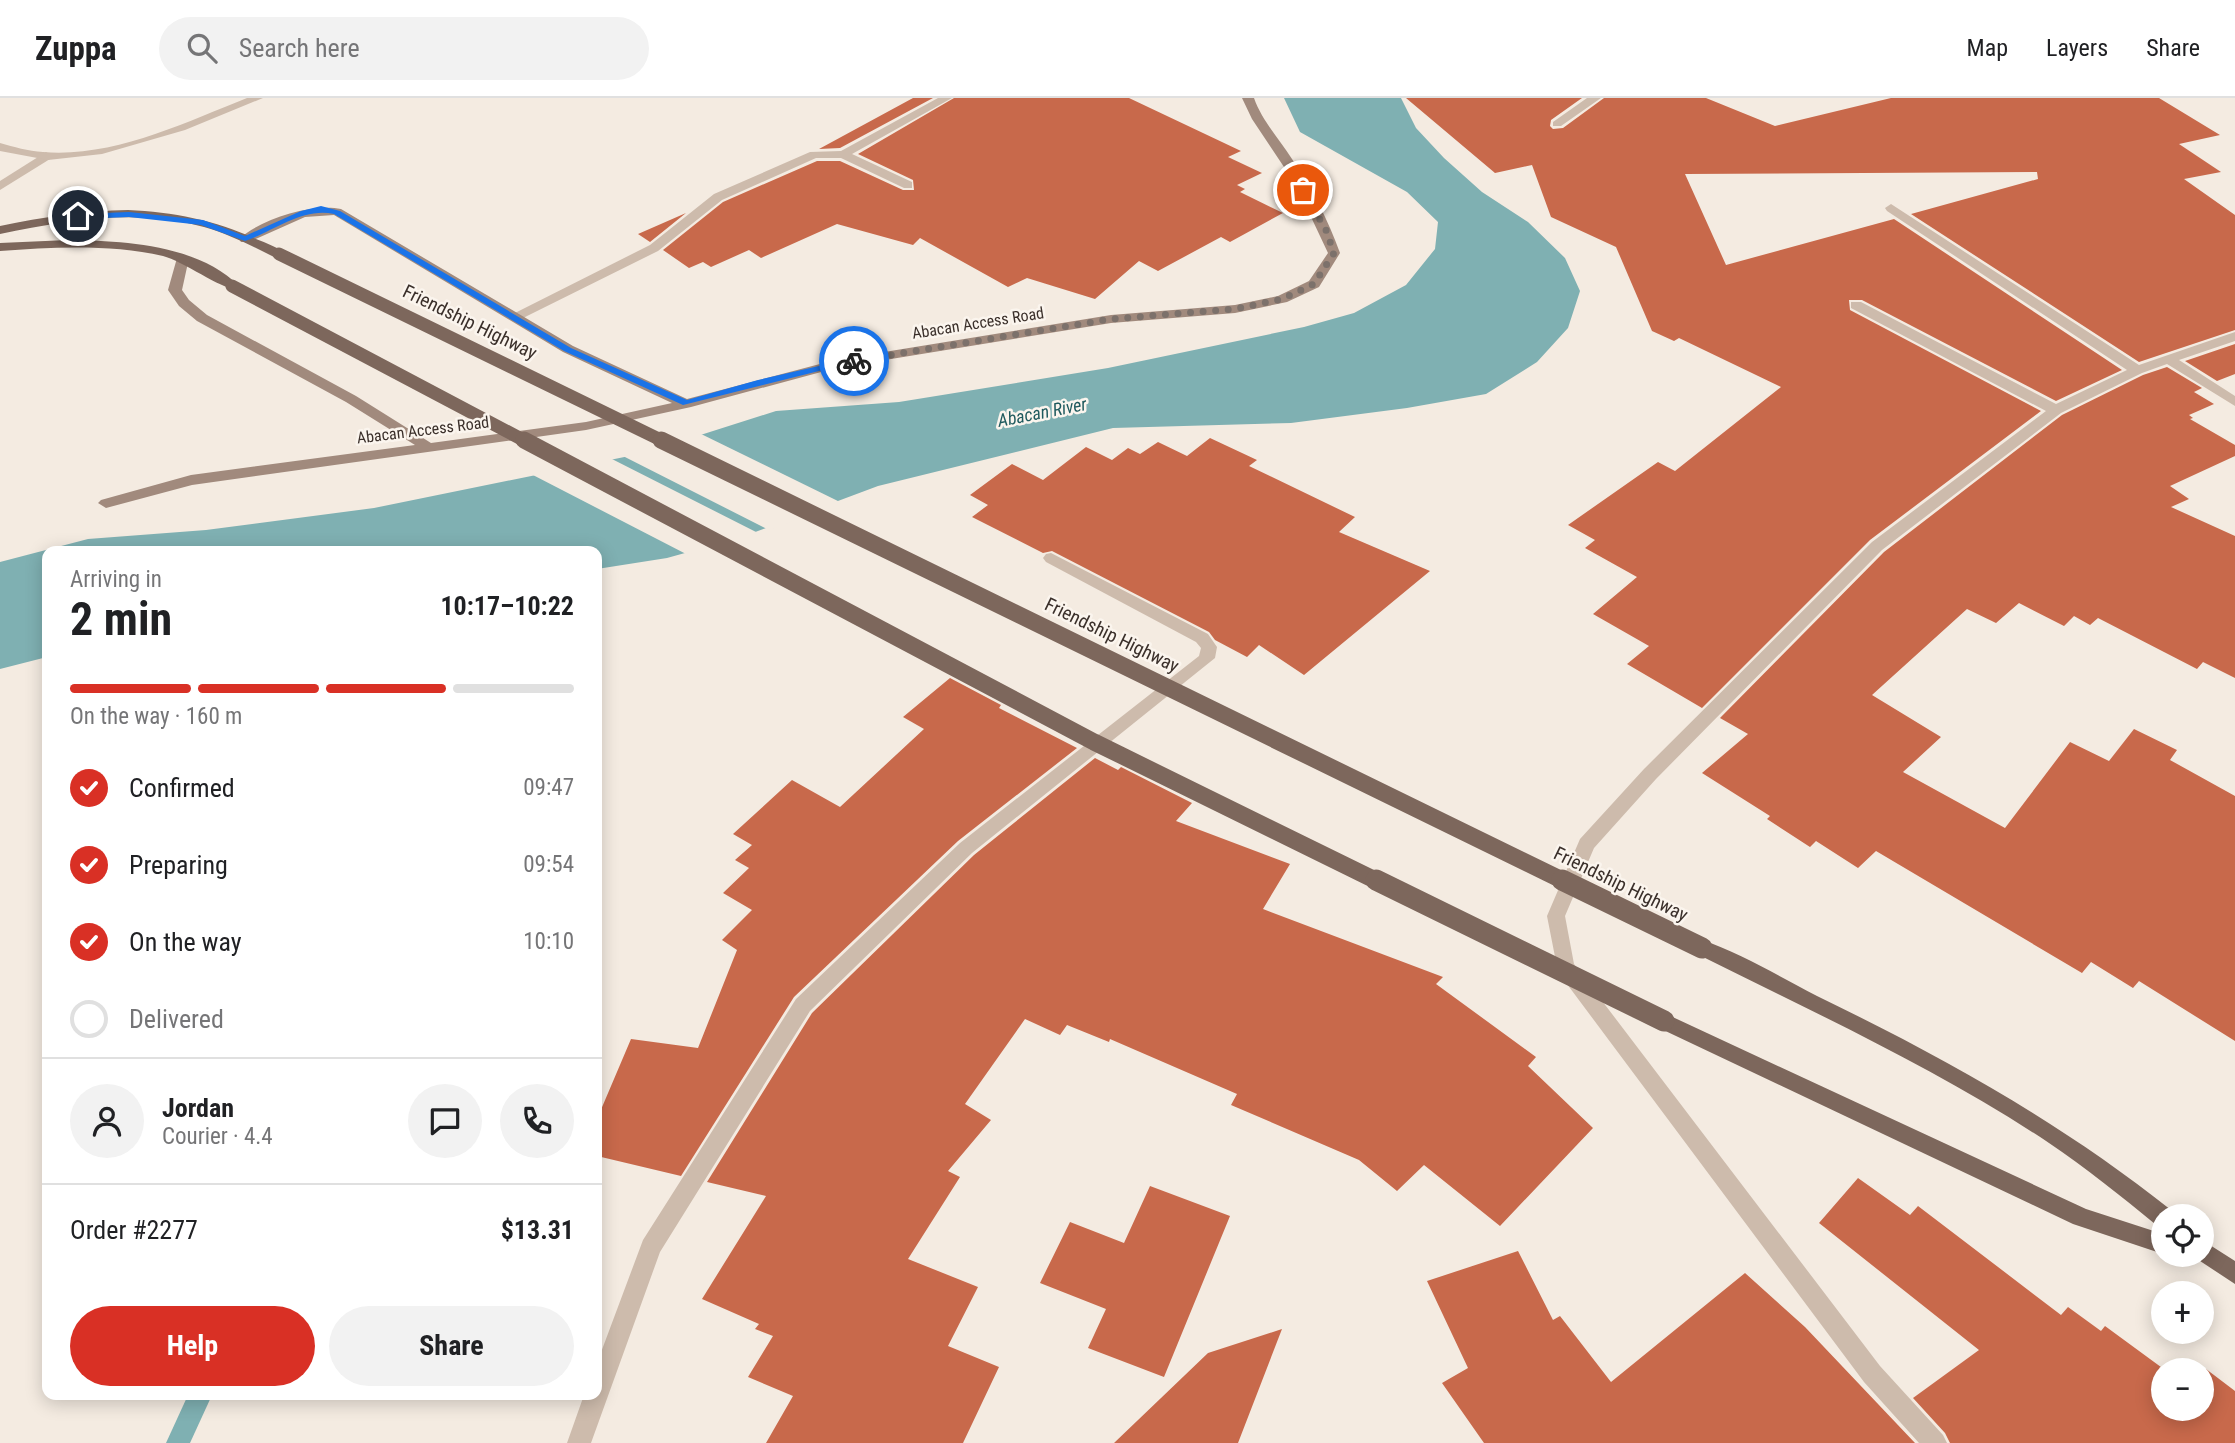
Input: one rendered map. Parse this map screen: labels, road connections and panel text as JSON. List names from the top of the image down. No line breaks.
{"streets":{"main road":["Friendship Highway"],"street":["Abacan Access Road"]},"water":["Abacan River"],"page":{"header":"Zuppa","search":"Search here","nav":["Map","Layers","Share"],"heading":["2 min","Arriving in","10:17–10:22"],"panel":["Jordan","Courier · 4.4","Order #2277","$13.31"],"bar":"On the way · 160 m","list":[["Confirmed","09:47"],["Preparing","09:54"],["On the way","10:10"],"Delivered"],"map_buttons":["+","−"],"buttons":["Help","Share"]}}
